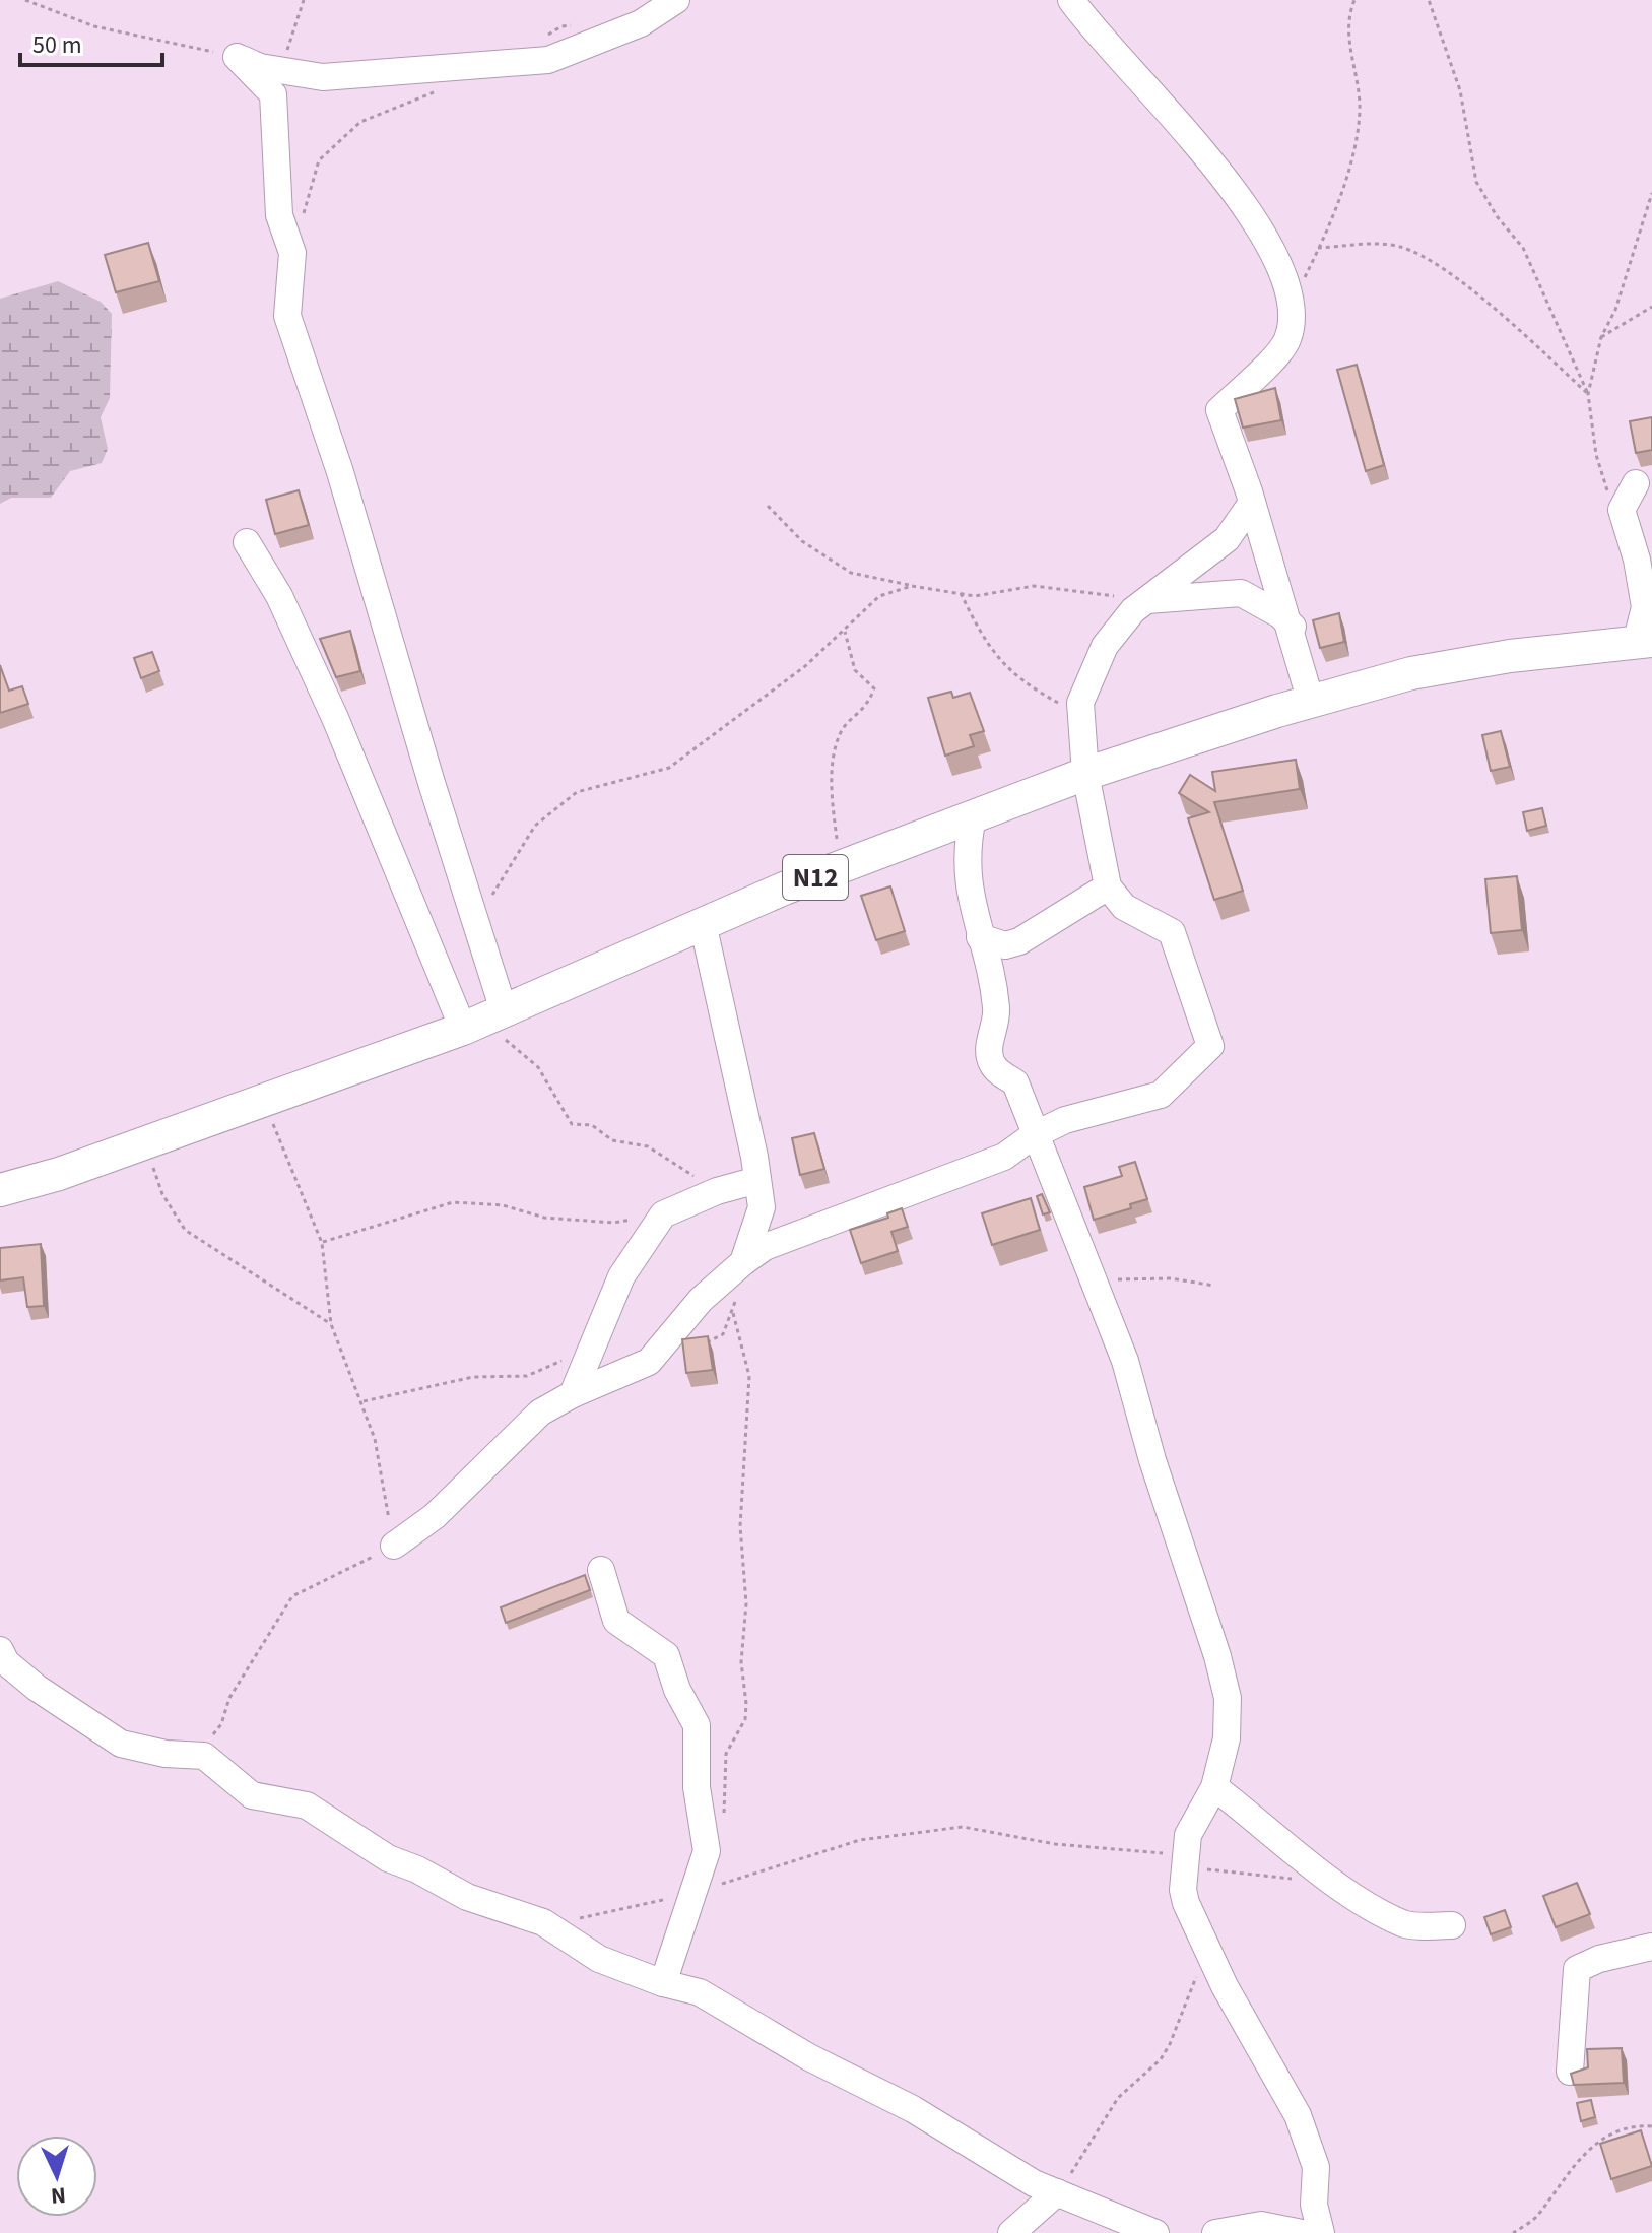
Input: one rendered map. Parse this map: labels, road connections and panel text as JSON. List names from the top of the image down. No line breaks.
{"streets":{"main road":["N12"]},"scale_bar":"50 m","north":"bottom"}
